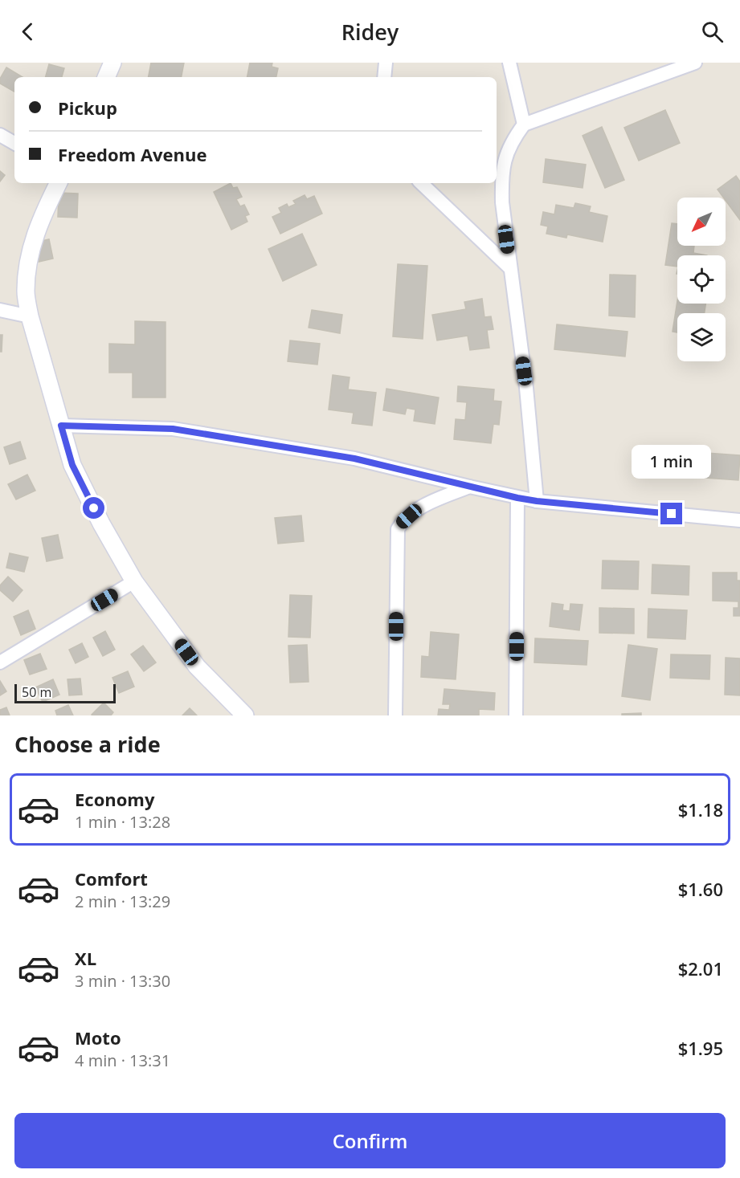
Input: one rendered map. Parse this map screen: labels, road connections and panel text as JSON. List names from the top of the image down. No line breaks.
{"scale_bar":"50 m","north":"bottom left","page":{"header":"Ridey","banner":["Pickup","Freedom Avenue"],"bubble":"1 min","scale":"50 m","heading":"Choose a ride","list":[{"name":"Economy","note":"1 min · 13:28","value":"$1.18"},{"name":"Comfort","note":"2 min · 13:29","value":"$1.60"},{"name":"XL","note":"3 min · 13:30","value":"$2.01"},{"name":"Moto","note":"4 min · 13:31","value":"$1.95"}],"buttons":"Confirm"}}
